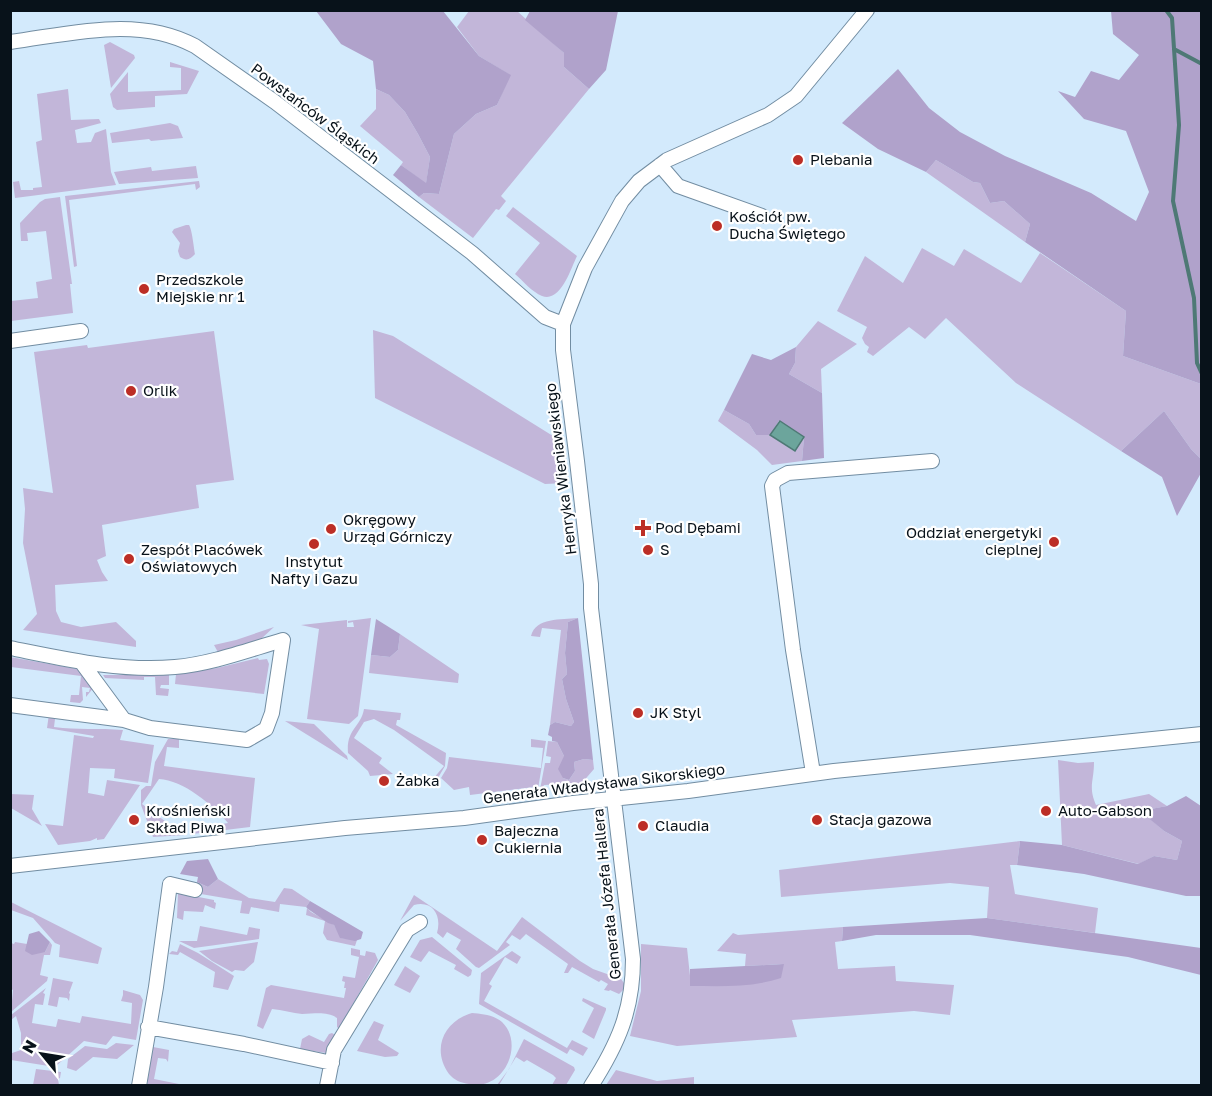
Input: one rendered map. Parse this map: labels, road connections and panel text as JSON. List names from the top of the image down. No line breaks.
{"streets":{"street":["Powstańców Śląskich","Henryka Wieniawskiego","Generała Władysława Sikorskiego","Generała Józefa Hallera"]},"crossings":[["Powstańców Śląskich","Henryka Wieniawskiego"],["Henryka Wieniawskiego","Generała Władysława Sikorskiego"],["Henryka Wieniawskiego","Generała Józefa Hallera"],["Generała Władysława Sikorskiego","Generała Józefa Hallera"]],"places":{"other":["Plebania","Kościół pw. Ducha Świętego","Przedszkole Miejskie nr 1","Orlik","Okręgowy Urząd Górniczy","Oddział energetyki cieplnej","Instytut Nafty i Gazu","S","Zespół Placówek Oświatowych","JK Styl","Żabka","Auto-Gabson","Krośnieński Skład Piwa","Stacja gazowa","Claudia","Bajeczna Cukiernia"],"health":["Pod Dębami"]},"north":"top left"}
